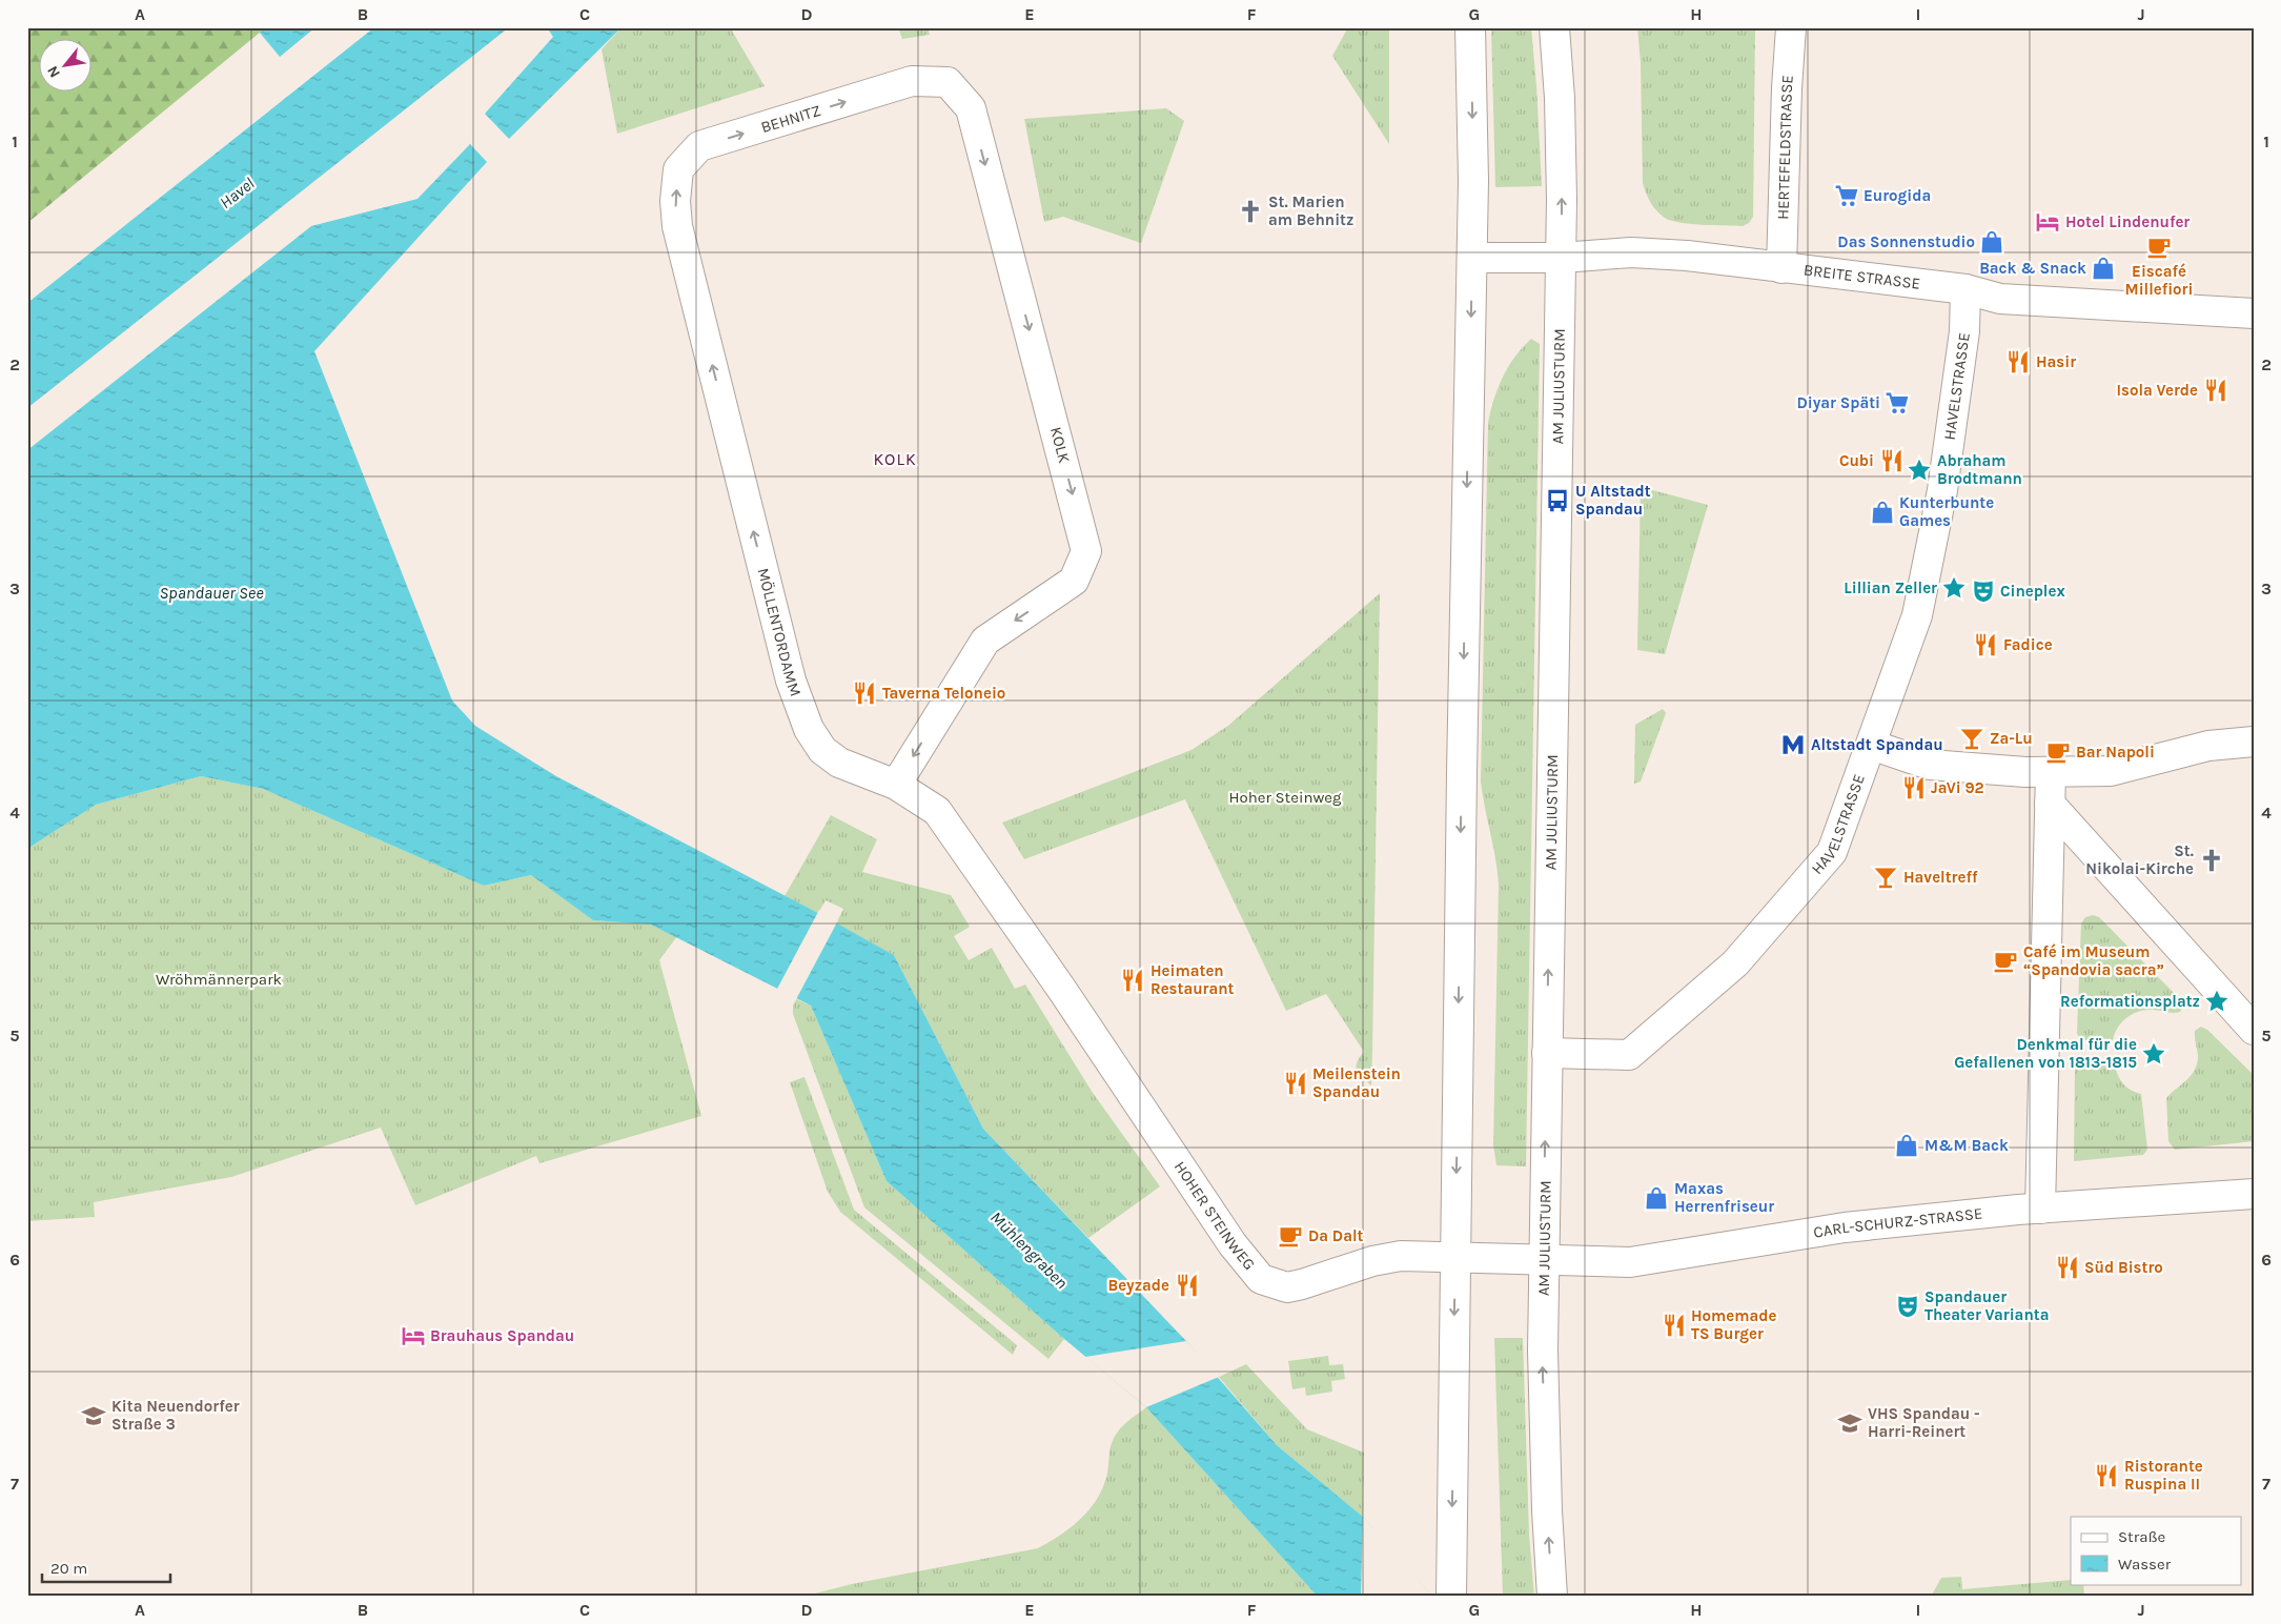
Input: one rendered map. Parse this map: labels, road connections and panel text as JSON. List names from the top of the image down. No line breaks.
{"streets":{"street":["BEHNITZ","HERTEFELDSTRASSE","BREITE STRASSE","AM JULIUSTURM","HAVELSTRASSE","KOLK","MÖLLENTORDAMM","HOHER STEINWEG","CARL-SCHURZ-STRASSE"]},"crossings":[["BEHNITZ","KOLK"],["BEHNITZ","MÖLLENTORDAMM"],["HERTEFELDSTRASSE","BREITE STRASSE"],["BREITE STRASSE","AM JULIUSTURM"],["BREITE STRASSE","HAVELSTRASSE"],["AM JULIUSTURM","HAVELSTRASSE"],["AM JULIUSTURM","HOHER STEINWEG"],["AM JULIUSTURM","CARL-SCHURZ-STRASSE"],["KOLK","MÖLLENTORDAMM"],["MÖLLENTORDAMM","HOHER STEINWEG"],["HOHER STEINWEG","CARL-SCHURZ-STRASSE"]],"one_way":["BEHNITZ","KOLK","MÖLLENTORDAMM"],"districts":["KOLK"],"water":["Havel","Spandauer See","Mühlengraben"],"parks":["Hoher Steinweg","Wröhmännerpark"],"places":{"supermarket":["Eurogida","Diyar Späti"],"church":["St. Marien am Behnitz","St. Nikolai-Kirche"],"hotel":["Hotel Lindenufer","Brauhaus Spandau"],"shop":["Das Sonnenstudio","Back & Snack","Kunterbunte Games","M&M Back","Maxas Herrenfriseur"],"cafe":["Eiscafé Millefiori","Bar Napoli","Café im Museum “Spandovia sacra”","Da Dalt"],"restaurant":["Hasir","Isola Verde","Cubi","Fadice","Taverna Teloneio","JaVi 92","Heimaten Restaurant","Meilenstein Spandau","Süd Bistro","Beyzade","Homemade TS Burger","Ristorante Ruspina II"],"place":["Abraham Brodtmann","Lillian Zeller","Reformationsplatz","Denkmal für die Gefallenen von 1813-1815"],"bus stop":["U Altstadt Spandau"],"theatre":["Cineplex","Spandauer Theater Varianta"],"bar":["Za-Lu","Haveltreff"],"metro station":["Altstadt Spandau"],"school or university":["Kita Neuendorfer Straße 3","VHS Spandau - Harri-Reinert"]},"legend":["Straße","Wasser"],"scale_bar":"20 m","north":"bottom left","grid":{"columns":["A","B","C","D","E","F","G","H","I","J"],"rows":["1","2","3","4","5","6","7"]}}
